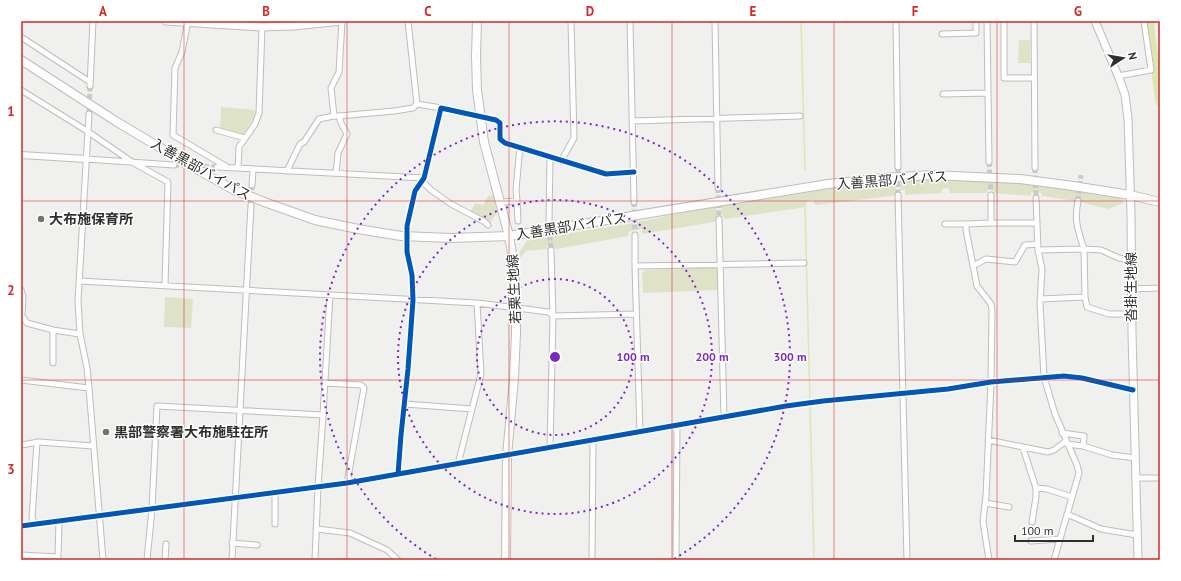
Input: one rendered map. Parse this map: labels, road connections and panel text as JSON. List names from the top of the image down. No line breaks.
{"streets":{"main road":["入善黒部バイパス","沓掛生地線","若栗生地線"]},"crossings":[["入善黒部バイパス","沓掛生地線"],["入善黒部バイパス","若栗生地線"]],"places":["大布施保育所","黒部警察署大布施駐在所"],"scale_bar":"100 m","north":"right","grid":{"columns":["A","B","C","D","E","F","G"],"rows":["1","2","3"]},"rings":["100 m","200 m","300 m"]}
